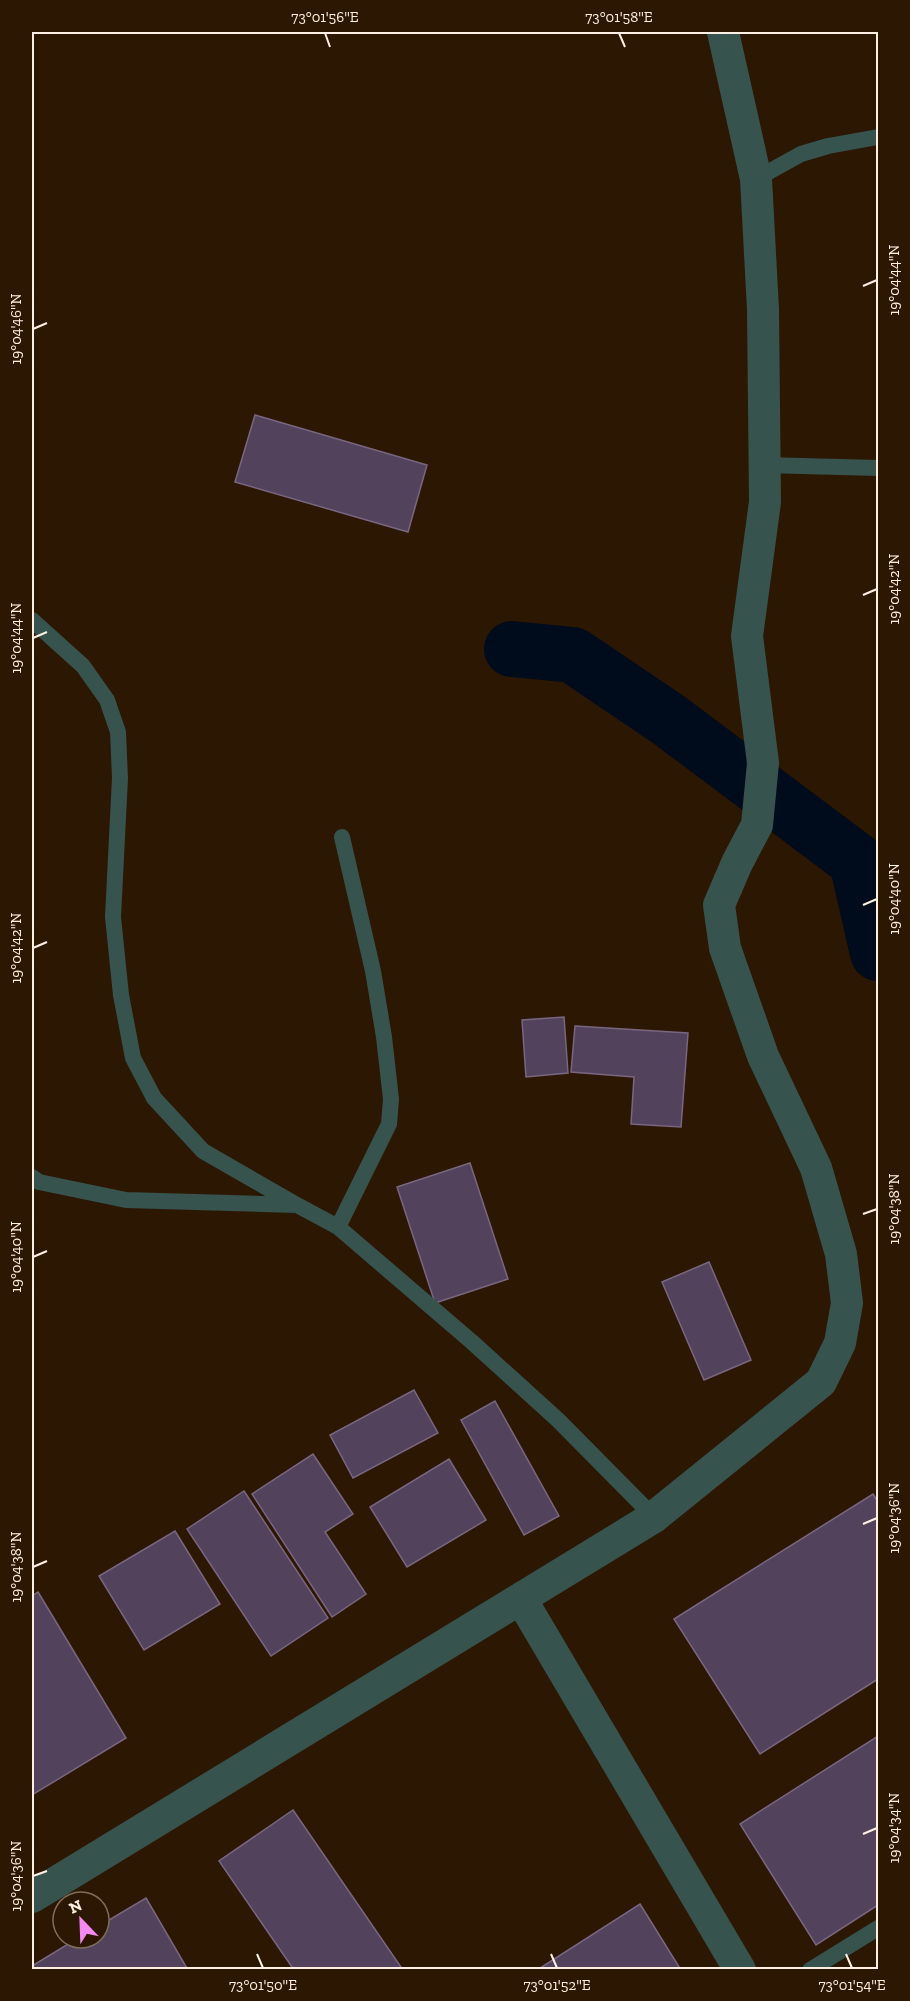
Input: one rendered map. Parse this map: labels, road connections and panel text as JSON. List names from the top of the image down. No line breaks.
{"north":"top left","coordinates":["73°01'56\"E","73°01'58\"E","19°04'44\"N","19°04'46\"N","19°04'42\"N","19°04'40\"N","19°04'38\"N","19°04'36\"N","19°04'34\"N","73°01'50\"E","73°01'52\"E","73°01'54\"E"]}
